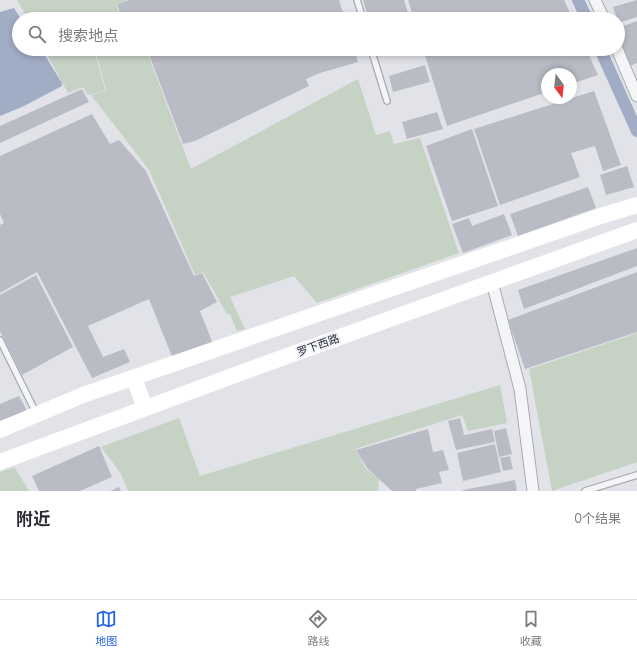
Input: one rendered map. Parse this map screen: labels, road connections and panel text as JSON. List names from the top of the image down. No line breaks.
{"streets":{"main road":["罗下西路"]},"north":"bottom","page":{"search":"搜索地点","heading":["附近","0个结果"],"nav":["地图","路线","收藏"]}}
